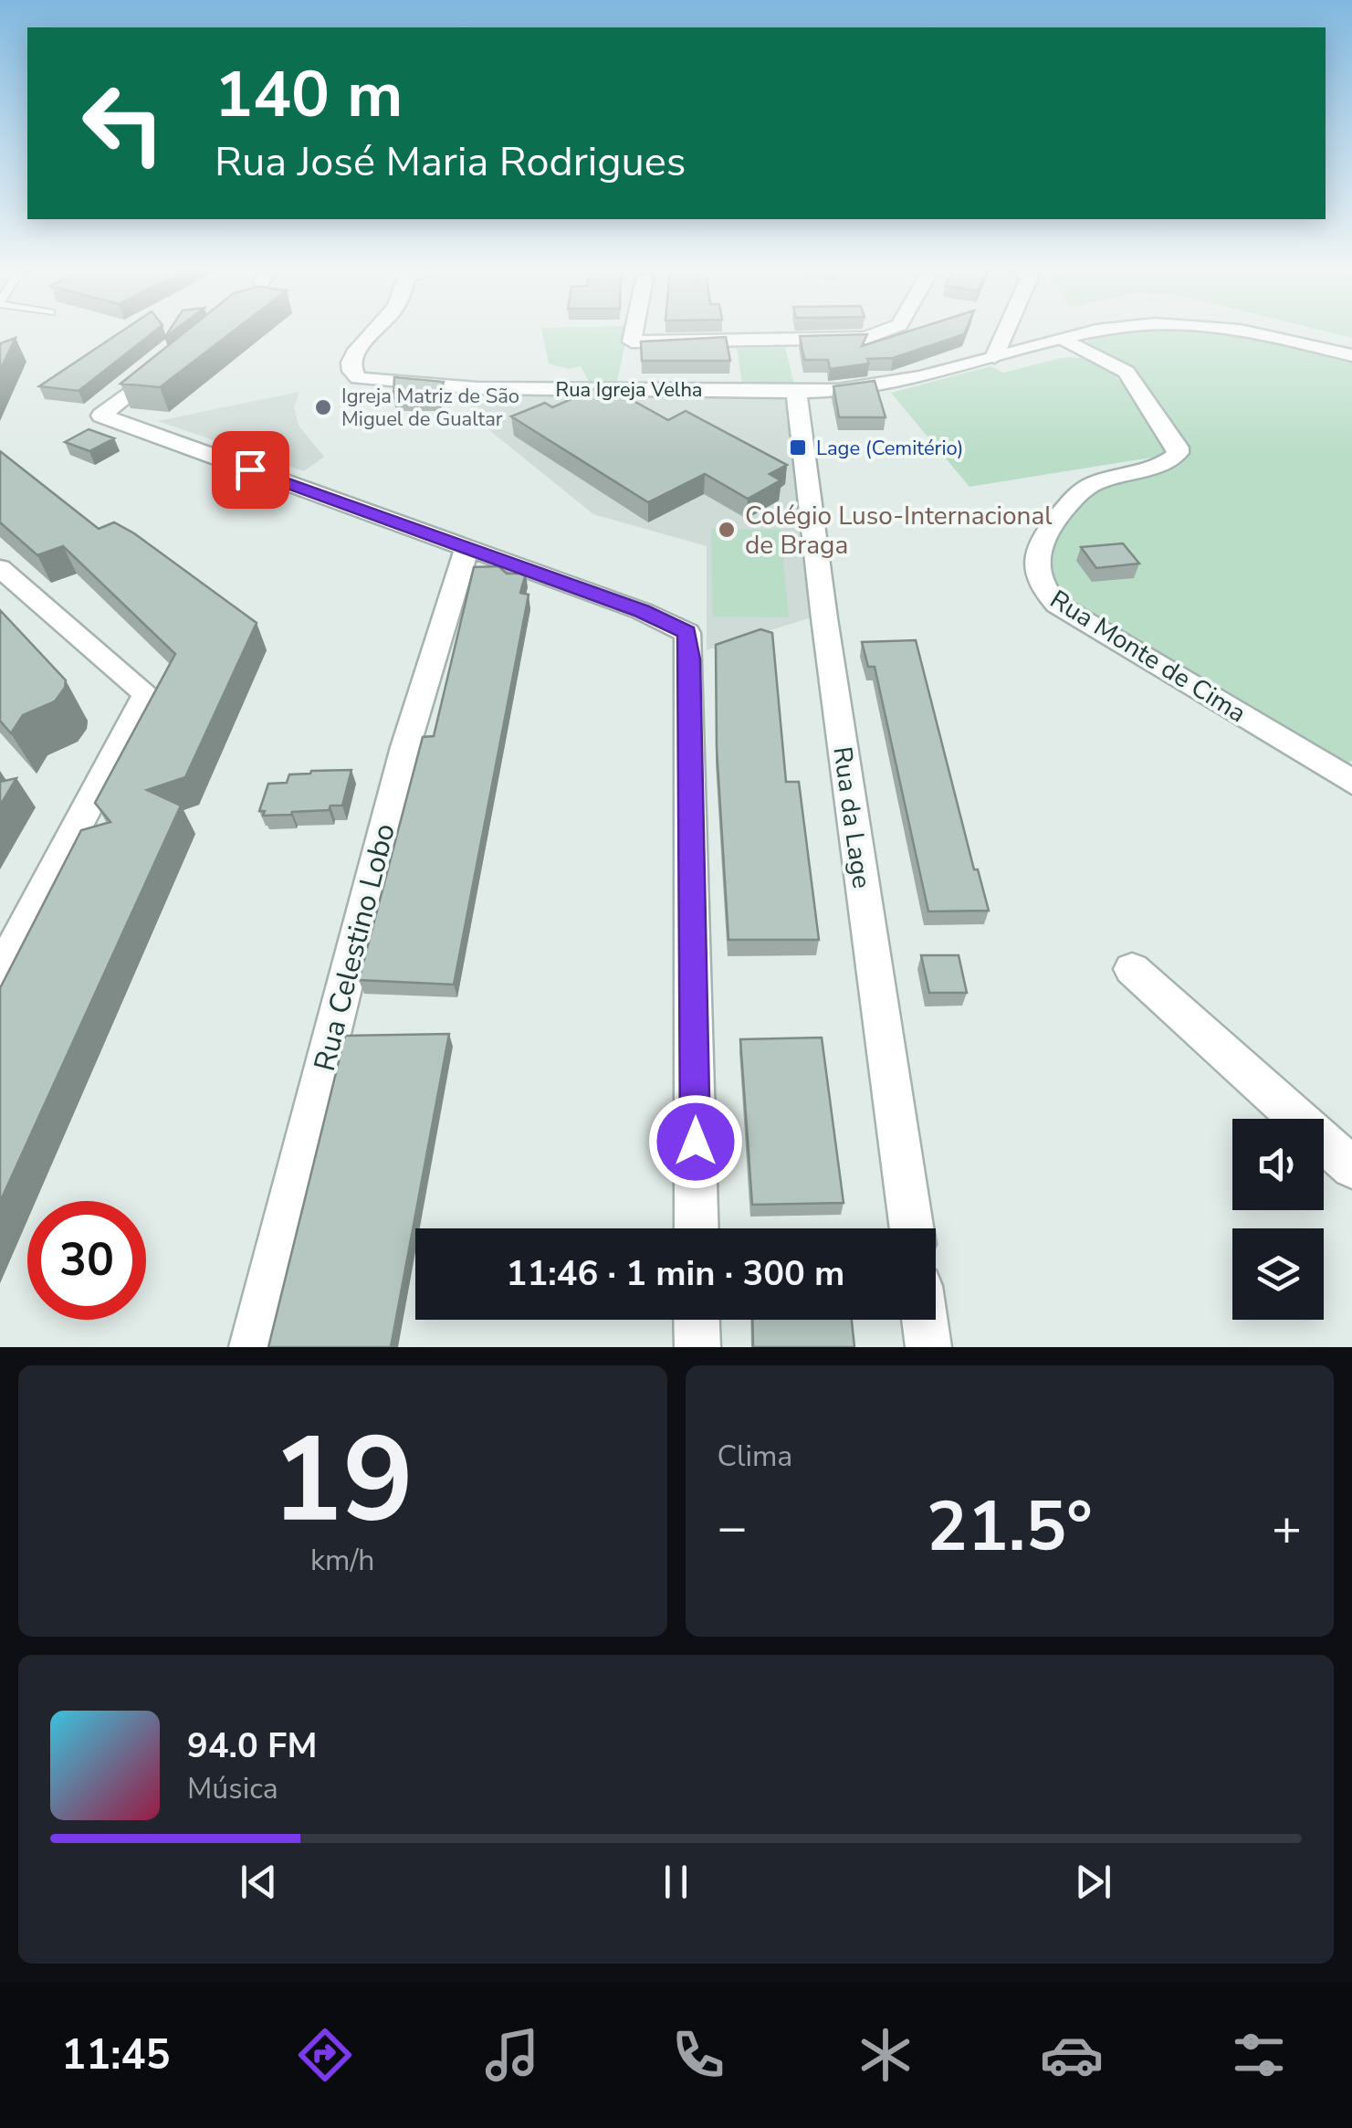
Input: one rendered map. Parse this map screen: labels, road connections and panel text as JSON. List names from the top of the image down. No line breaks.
{"streets":{"street":["Rua Igreja Velha","Rua Monte de Cima","Rua da Lage","Rua Celestino Lobo"]},"crossings":[["Rua Igreja Velha","Rua Monte de Cima"],["Rua Igreja Velha","Rua da Lage"]],"places":{"other":["Igreja Matriz de São Miguel de Gualtar","Colégio Luso-Internacional de Braga"],"transit":["Lage (Cemitério)"]},"page":{"turn":["140 m","Rua José Maria Rodrigues"],"limit":"30","trip":"11:46 · 1 min · 300 m","tile":[["19","km/h"],"Clima"],"heat":["−","21.5°","+"],"song":["94.0 FM","Música"],"tabs":"11:45"}}
